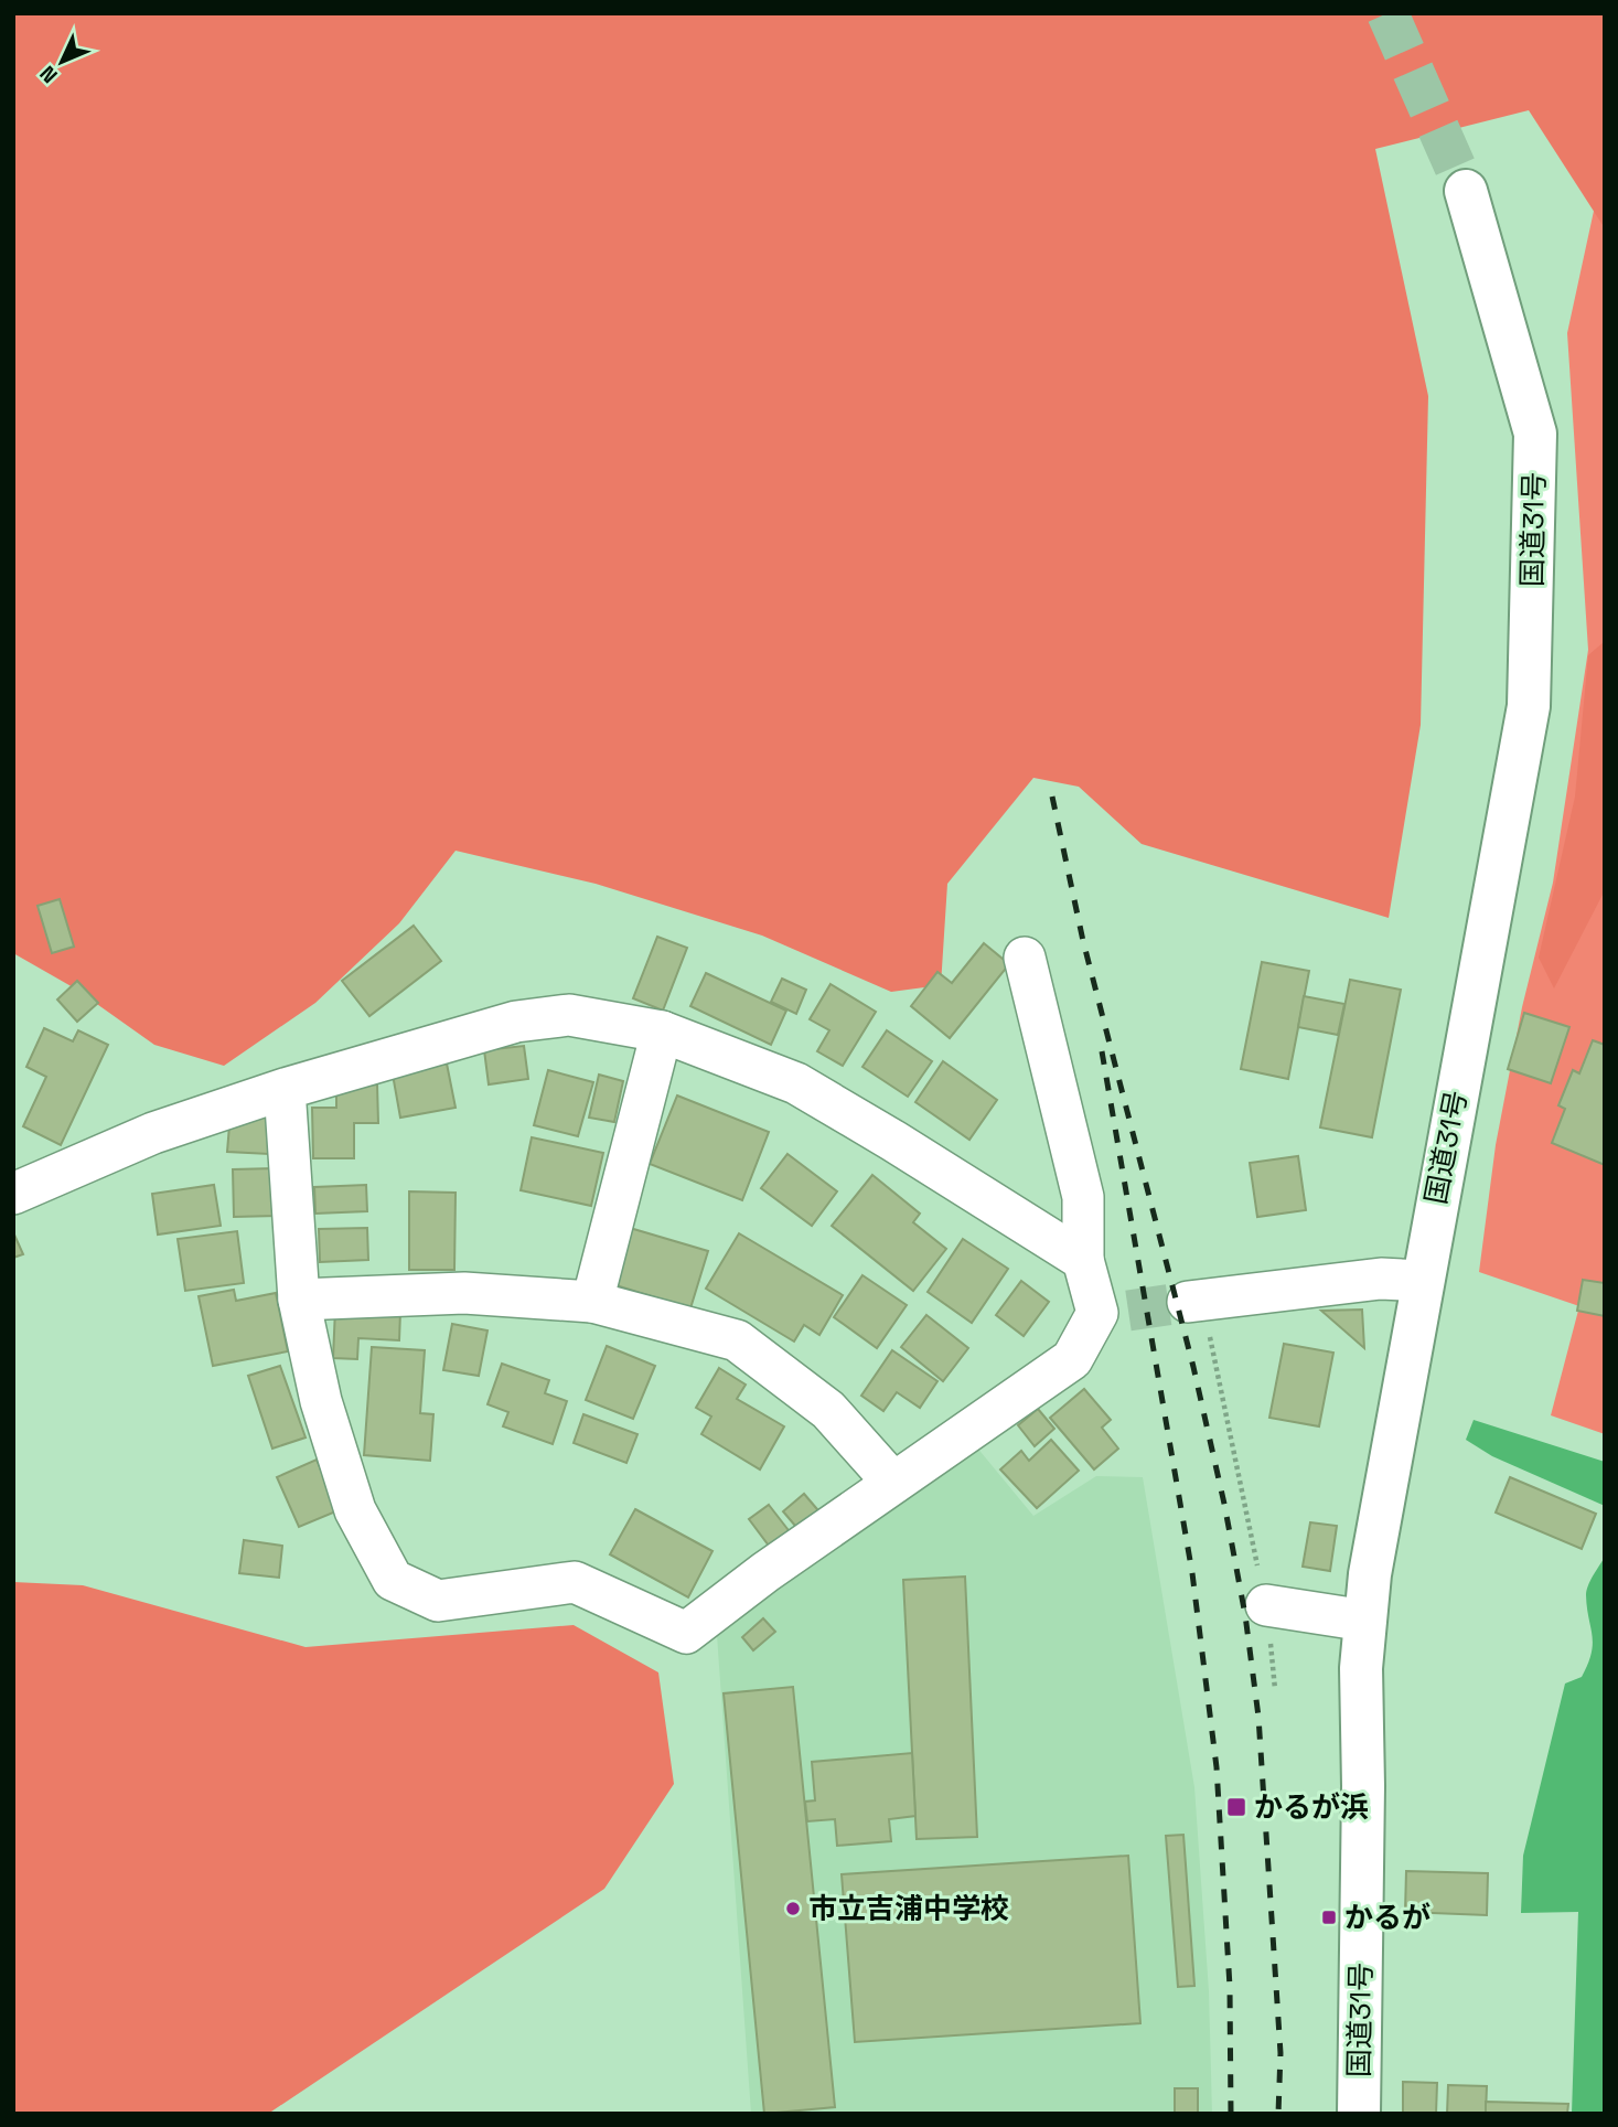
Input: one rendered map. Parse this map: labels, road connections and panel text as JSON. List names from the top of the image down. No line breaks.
{"streets":{"highway":["国道31号"]},"places":{"transit":["かるが浜","かるが"],"other":["市立吉浦中学校"]},"north":"bottom left"}
